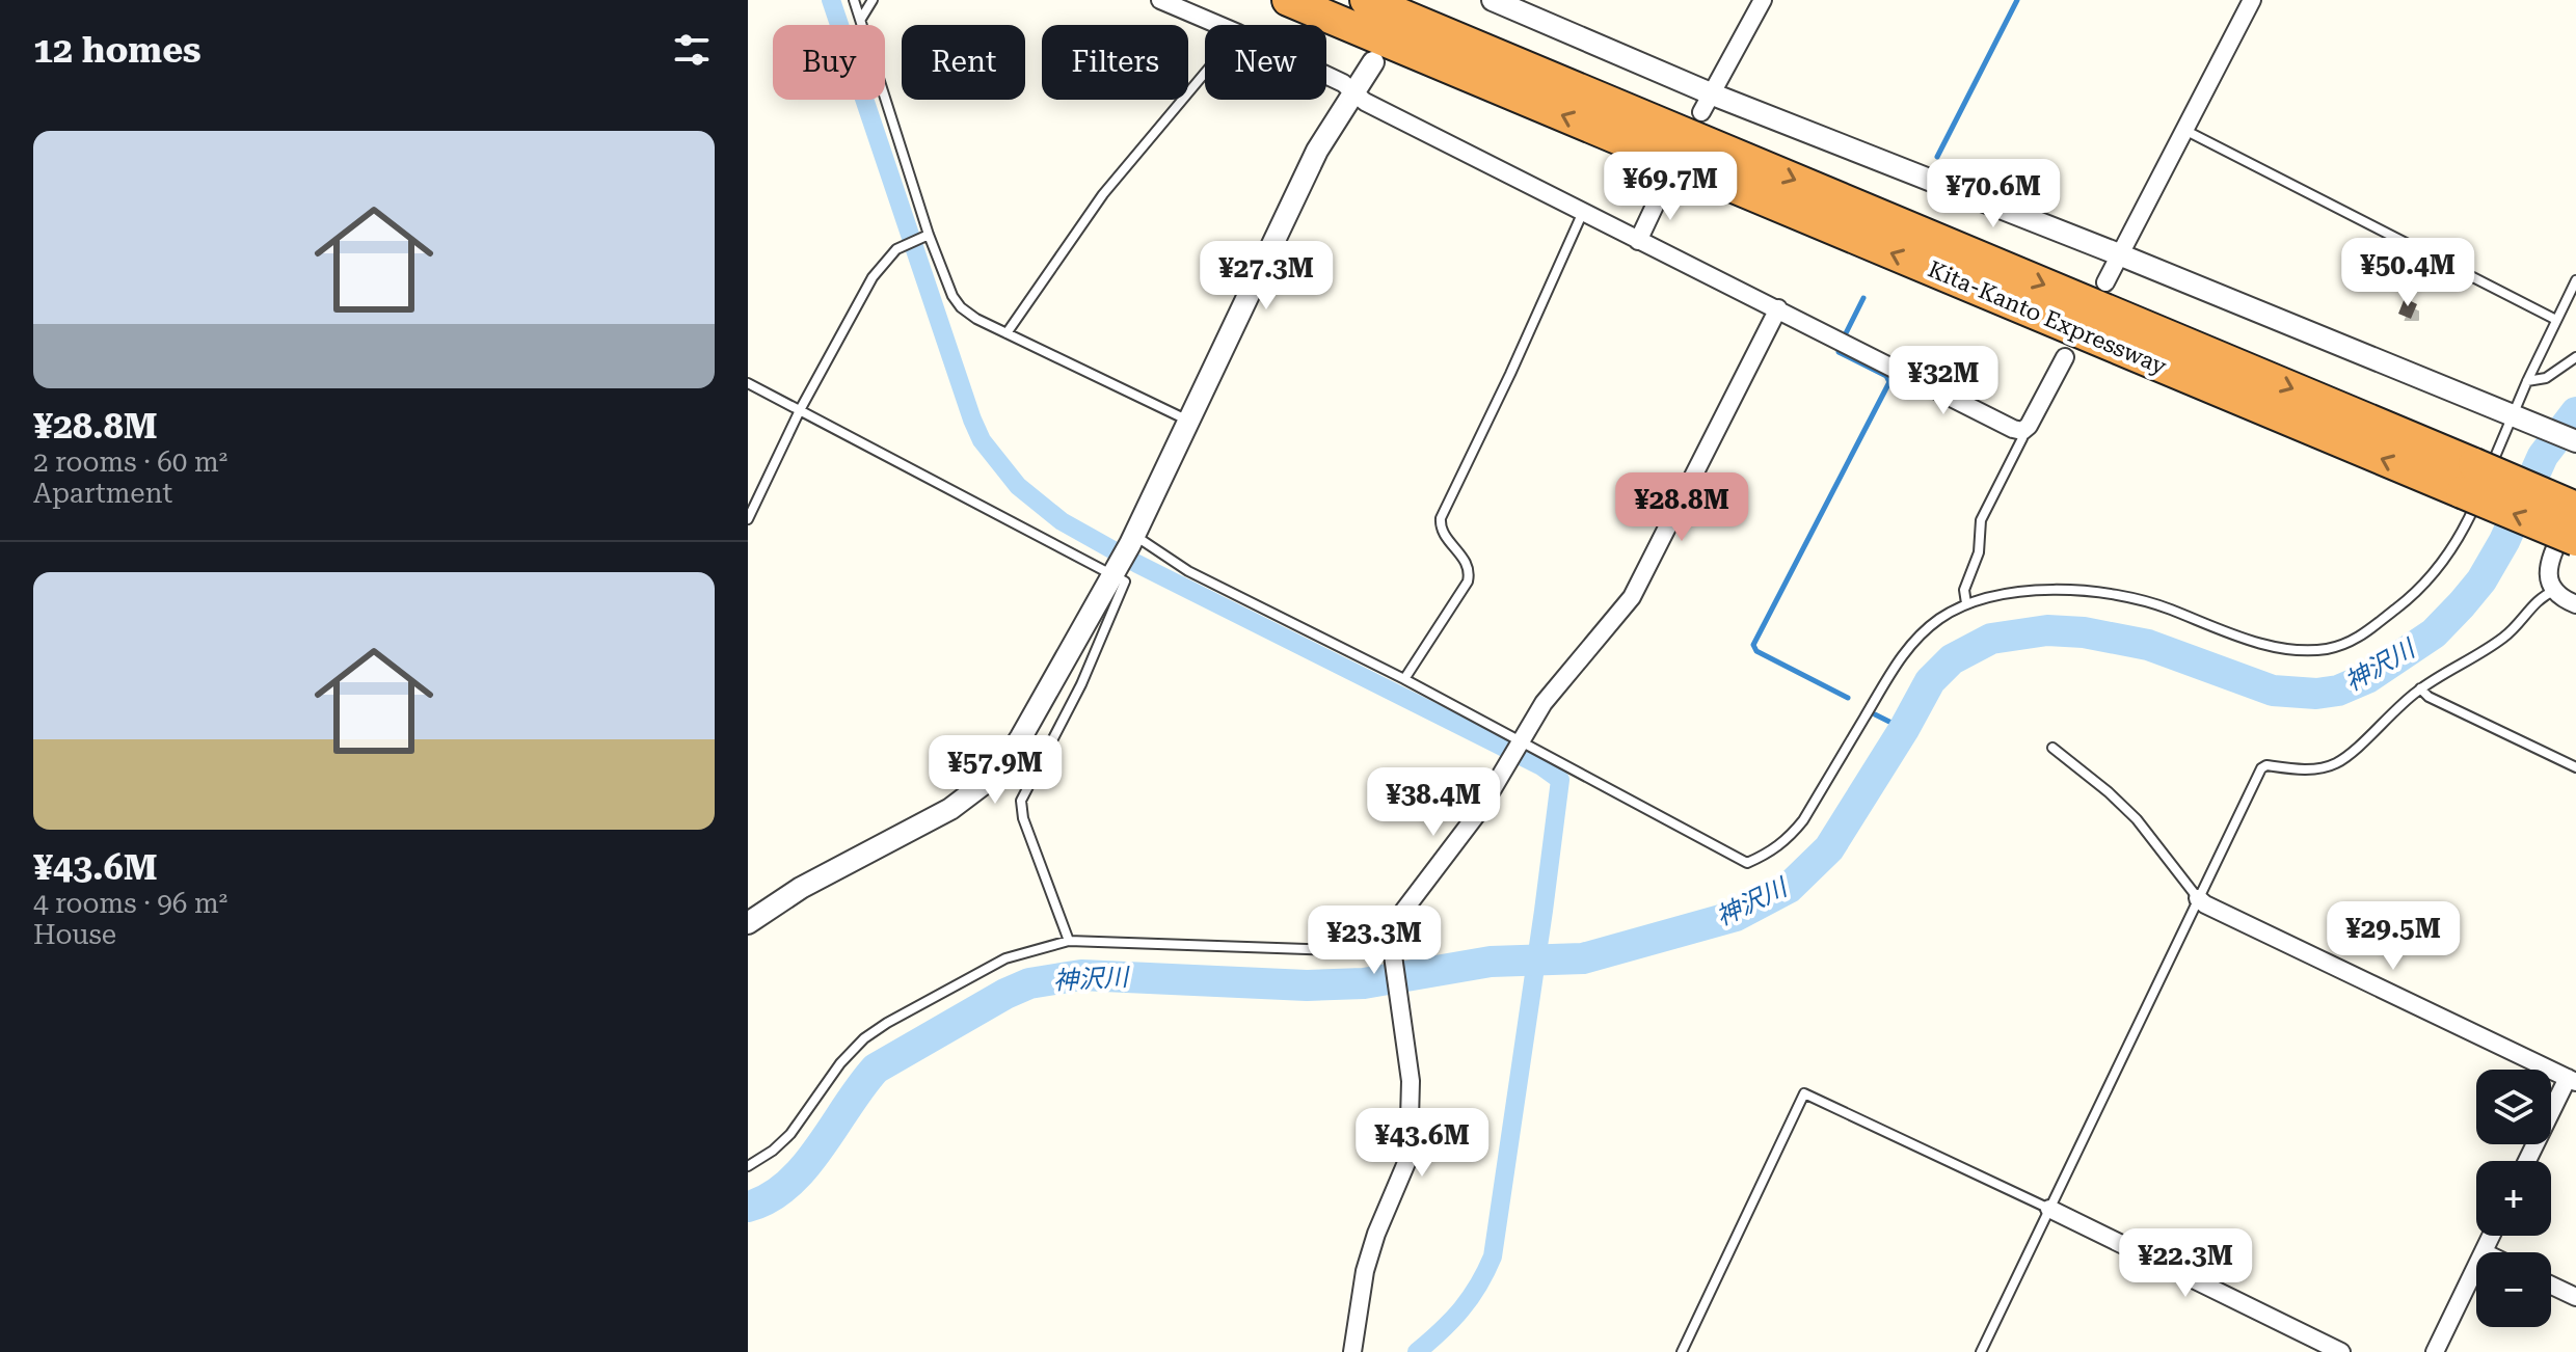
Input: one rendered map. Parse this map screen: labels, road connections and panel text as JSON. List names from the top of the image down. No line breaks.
{"streets":{"highway":["Kita-Kanto Expressway"]},"water":["神沢川"],"page":{"heading":"12 homes","chip":["Buy","Rent","Filters","New"],"list":[{"name":"¥28.8M","note":"2 rooms · 60 m² · Apartment"},{"name":"¥43.6M","note":"4 rooms · 96 m² · House"}],"price":["¥69.7M","¥70.6M","¥50.4M","¥27.3M","¥32M","¥28.8M","¥57.9M","¥38.4M","¥29.5M","¥23.3M","¥43.6M","¥22.3M"],"map_buttons":["+","−"]}}
